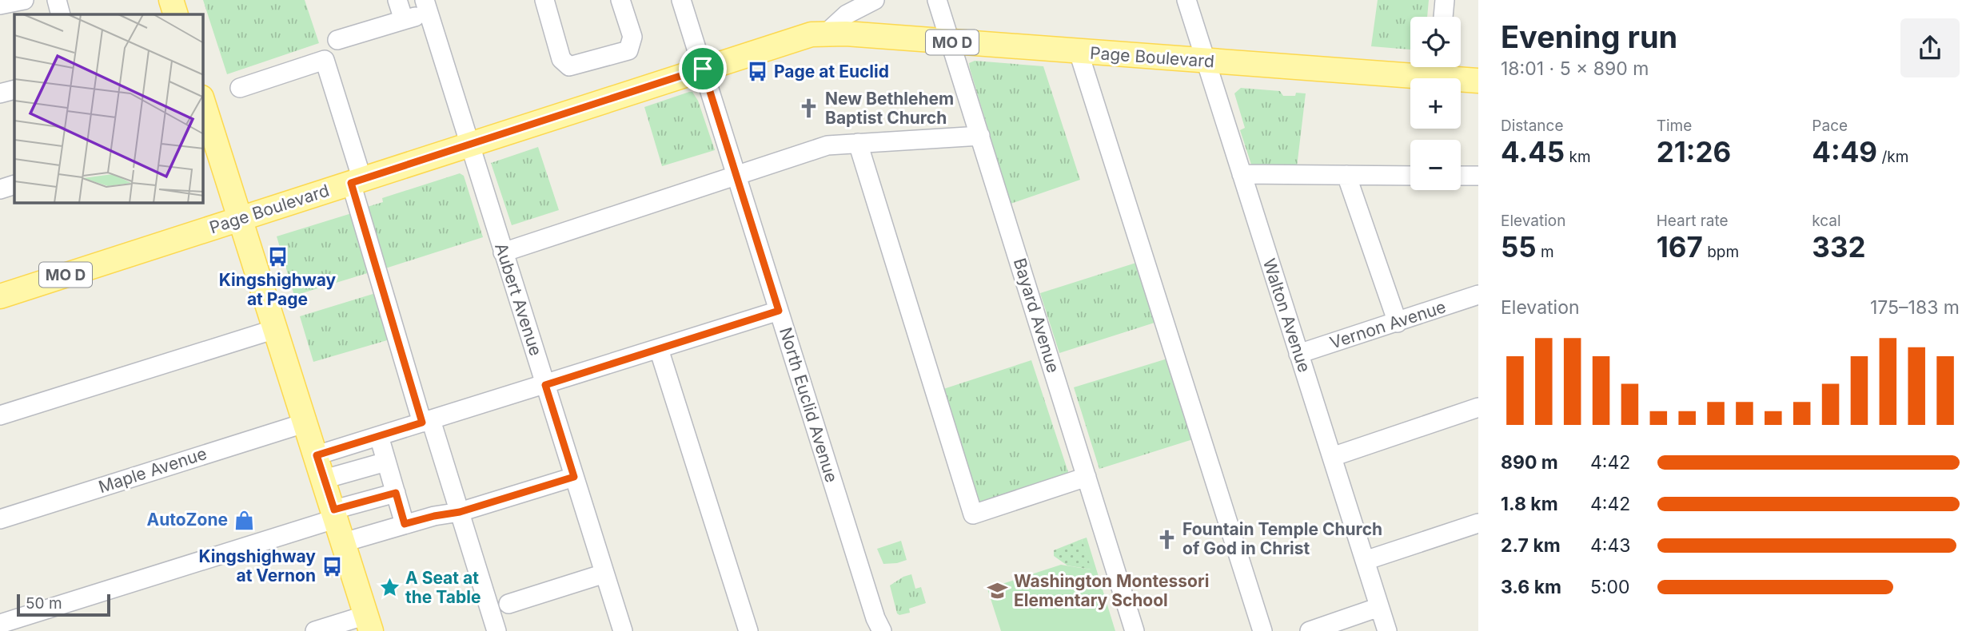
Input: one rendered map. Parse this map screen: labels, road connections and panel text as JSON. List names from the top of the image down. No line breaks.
{"streets":{"main road":["MO D","Page Boulevard"],"street":["Aubert Avenue","Bayard Avenue","Walton Avenue","Vernon Avenue","North Euclid Avenue","Maple Avenue"]},"crossings":[["Page Boulevard","Aubert Avenue"],["Page Boulevard","Bayard Avenue"],["Page Boulevard","Walton Avenue"],["Page Boulevard","North Euclid Avenue"],["Walton Avenue","Vernon Avenue"]],"places":{"bus stop":["Page at Euclid","Kingshighway at Page","Kingshighway at Vernon"],"church":["New Bethlehem Baptist Church","Fountain Temple Church of God in Christ"],"shop":["AutoZone"],"place":["A Seat at the Table"],"school or university":["Washington Montessori Elementary School"]},"scale_bar":"50 m","page":{"heading":["Evening run","18:01 · 5 × 890 m"],"map_buttons":["+","−"],"stats":[["Distance","4.45 km"],["Time","21:26"],["Pace","4:49 /km"],["Elevation","55 m"],["Heart rate","167 bpm"],["kcal","332"]],"chart":["Elevation","175–183 m"],"list":[{"name":"890 m","note":"4:42"},{"name":"1.8 km","note":"4:42"},{"name":"2.7 km","note":"4:43"},{"name":"3.6 km","note":"5:00"}],"scale":"50 m"}}
